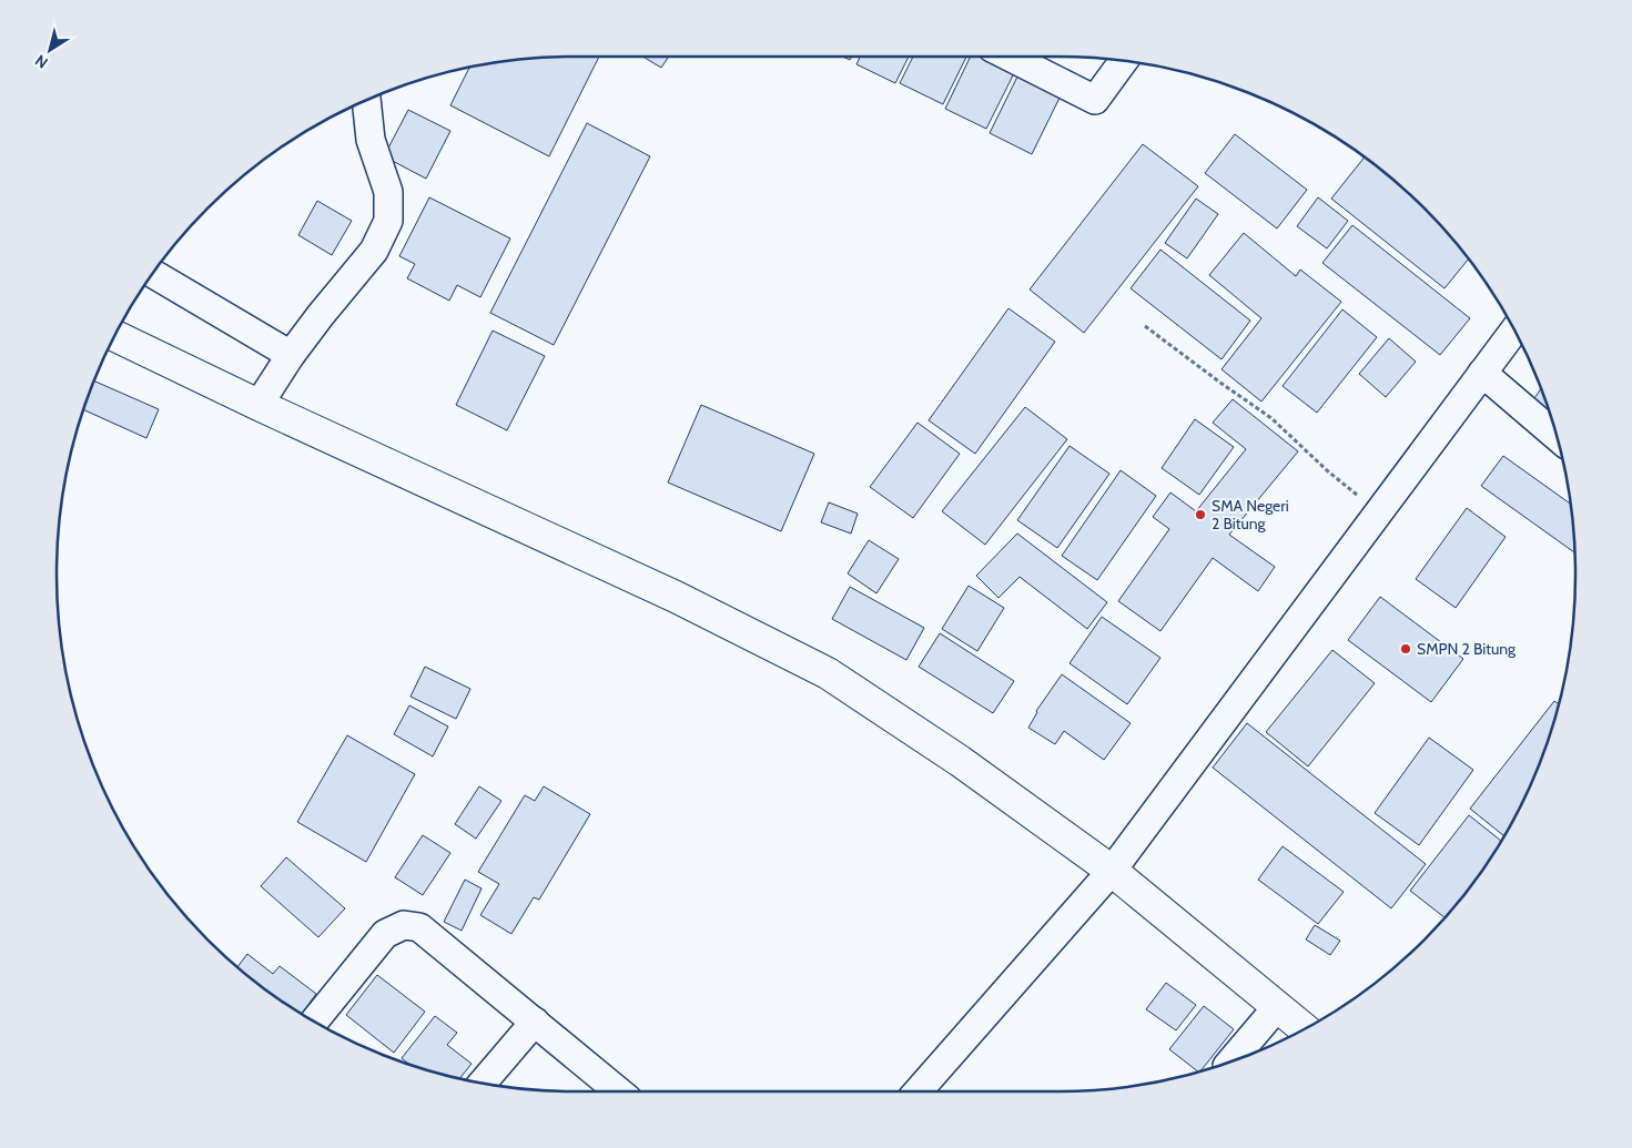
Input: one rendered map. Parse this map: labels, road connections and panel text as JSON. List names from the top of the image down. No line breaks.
{"places":["SMA Negeri 2 Bitung","SMPN 2 Bitung"],"north":"bottom left"}
